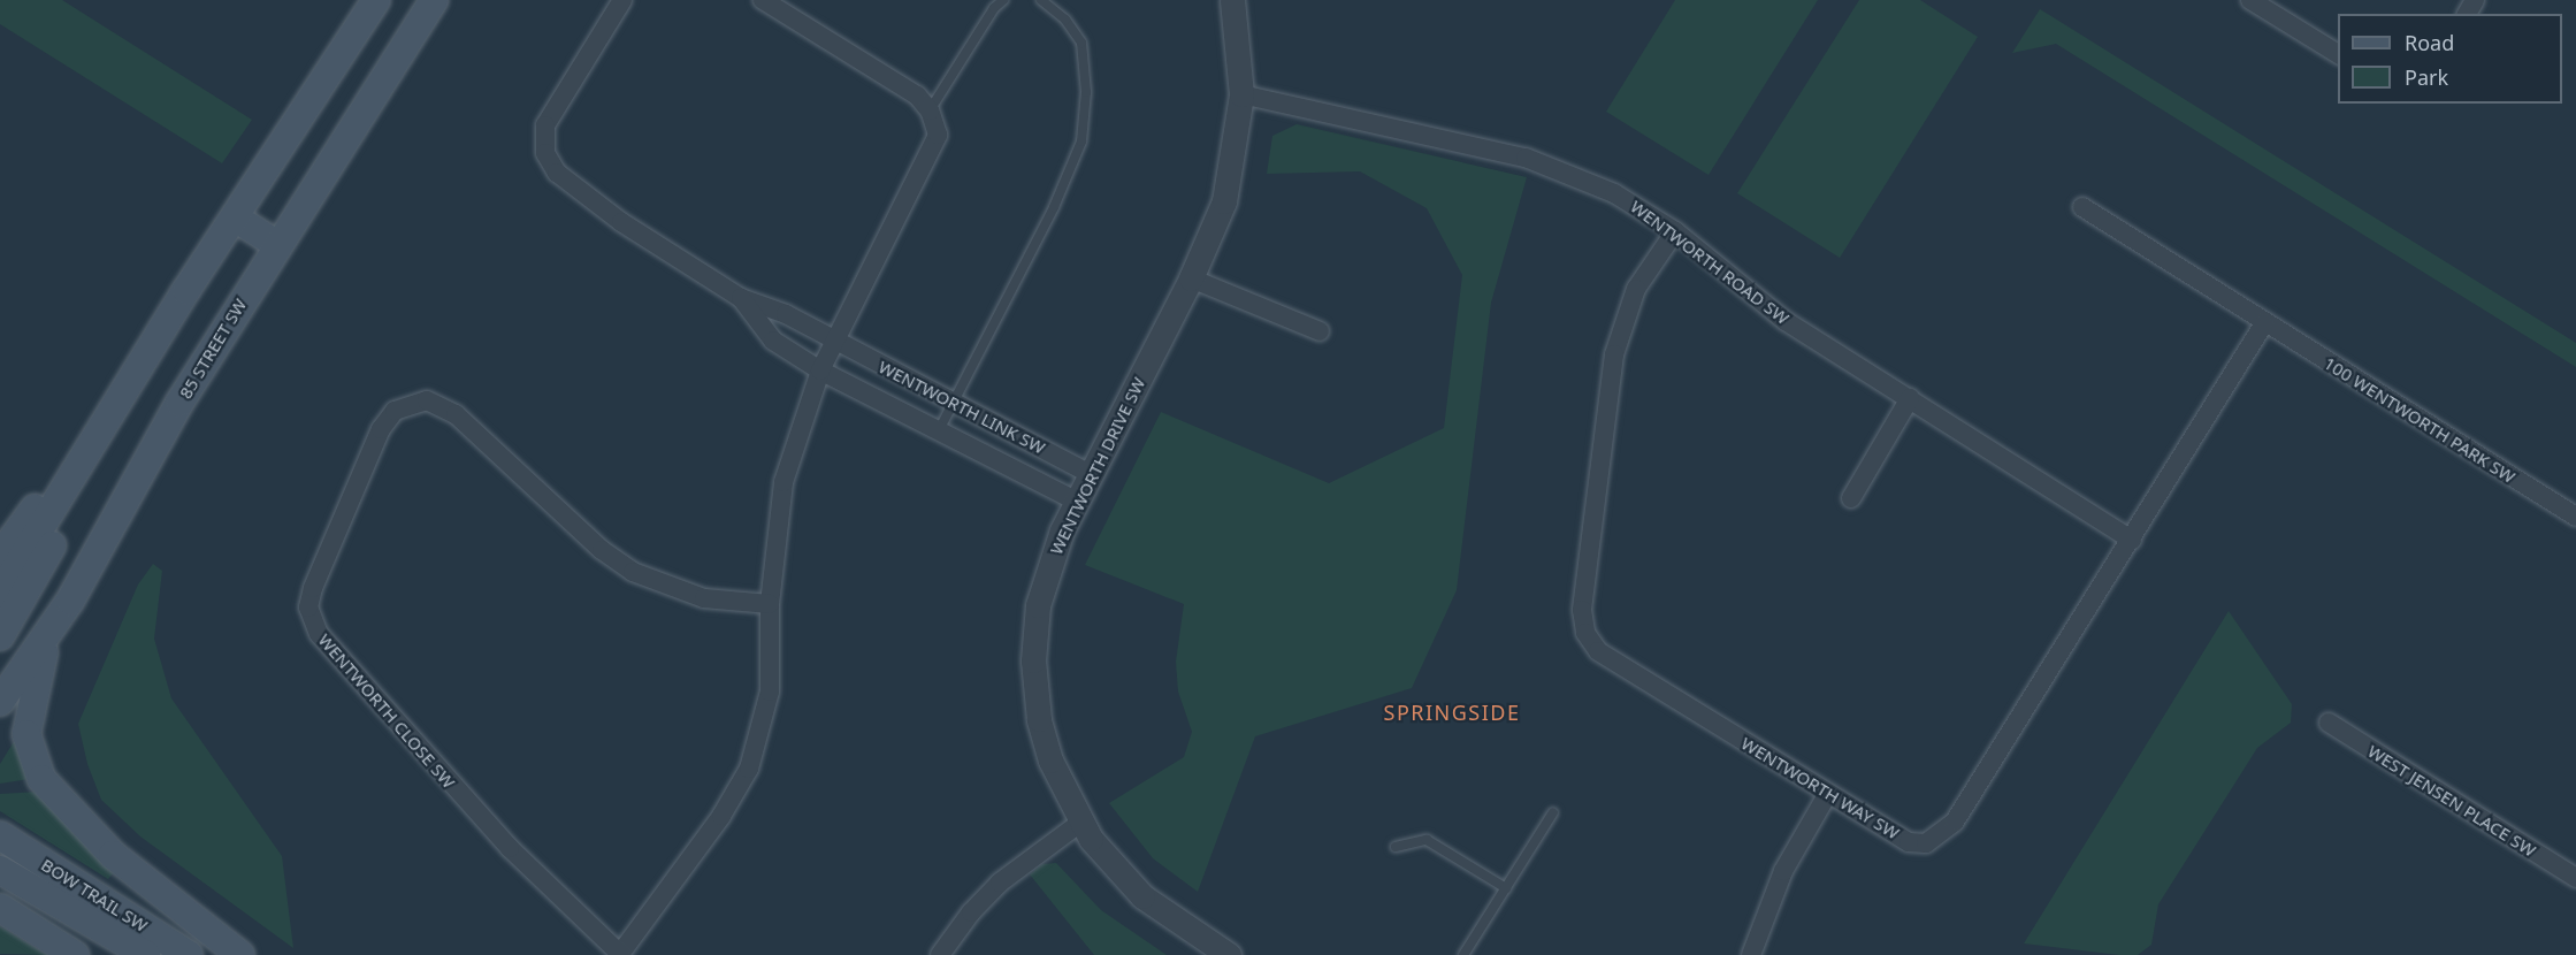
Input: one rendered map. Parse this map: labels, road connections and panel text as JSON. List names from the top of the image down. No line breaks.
{"streets":{"main road":["85 STREET SW","BOW TRAIL SW"],"street":["WENTWORTH ROAD SW","WENTWORTH LINK SW","100 WENTWORTH PARK SW","WENTWORTH DRIVE SW","WENTWORTH CLOSE SW","WENTWORTH WAY SW","WEST JENSEN PLACE SW"]},"crossings":[["WENTWORTH ROAD SW","WENTWORTH DRIVE SW"],["WENTWORTH ROAD SW","WENTWORTH WAY SW"],["WENTWORTH LINK SW","WENTWORTH DRIVE SW"],["WENTWORTH LINK SW","WENTWORTH CLOSE SW"],["100 WENTWORTH PARK SW","WENTWORTH WAY SW"]],"districts":["SPRINGSIDE"],"legend":["Road","Park"]}
